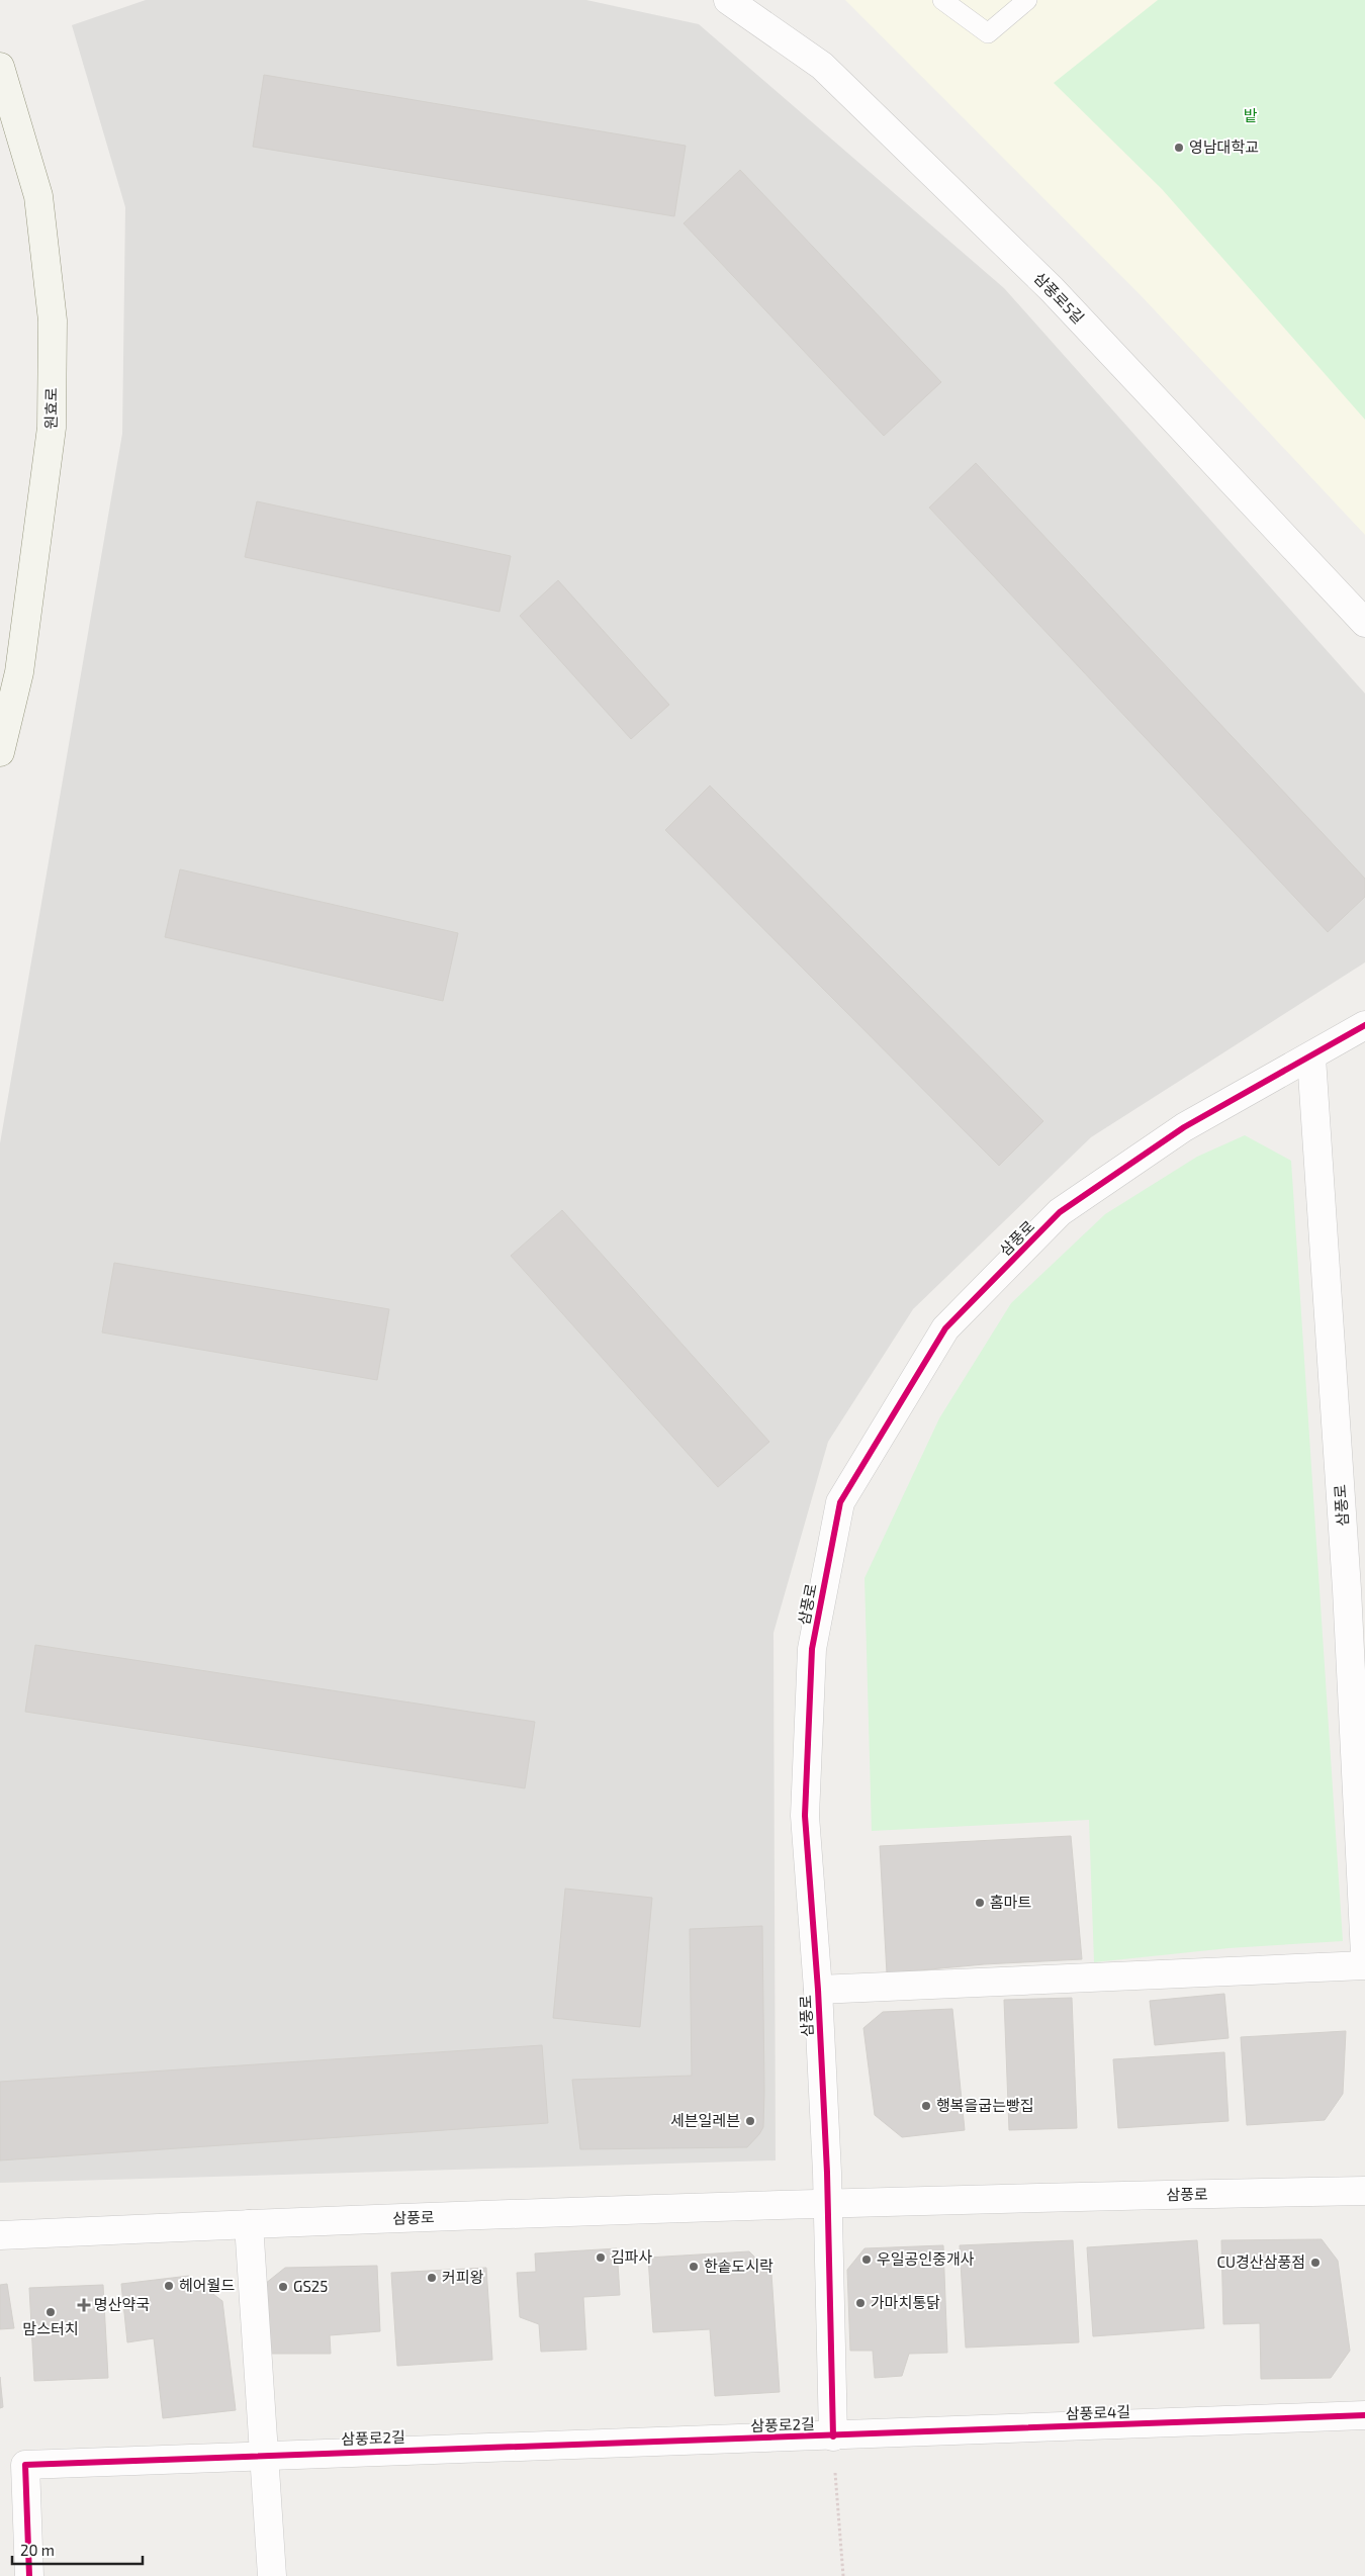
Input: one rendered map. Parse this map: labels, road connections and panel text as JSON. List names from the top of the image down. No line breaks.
{"streets":{"main road":["원효로"],"street":["삼풍로5길","삼풍로","삼풍로4길","삼풍로2길"]},"crossings":[["삼풍로","삼풍로4길"],["삼풍로","삼풍로2길"],["삼풍로4길","삼풍로2길"]],"parks":["밭"],"places":{"other":["영남대학교","홈마트","행복을굽는빵집","세븐일레븐","김파사","우일공인중개사","CU경산삼풍점","한솥도시락","커피왕","헤어월드","GS25","가마치통닭","맘스터치"],"health":["명산약국"]},"scale_bar":"20 m"}
